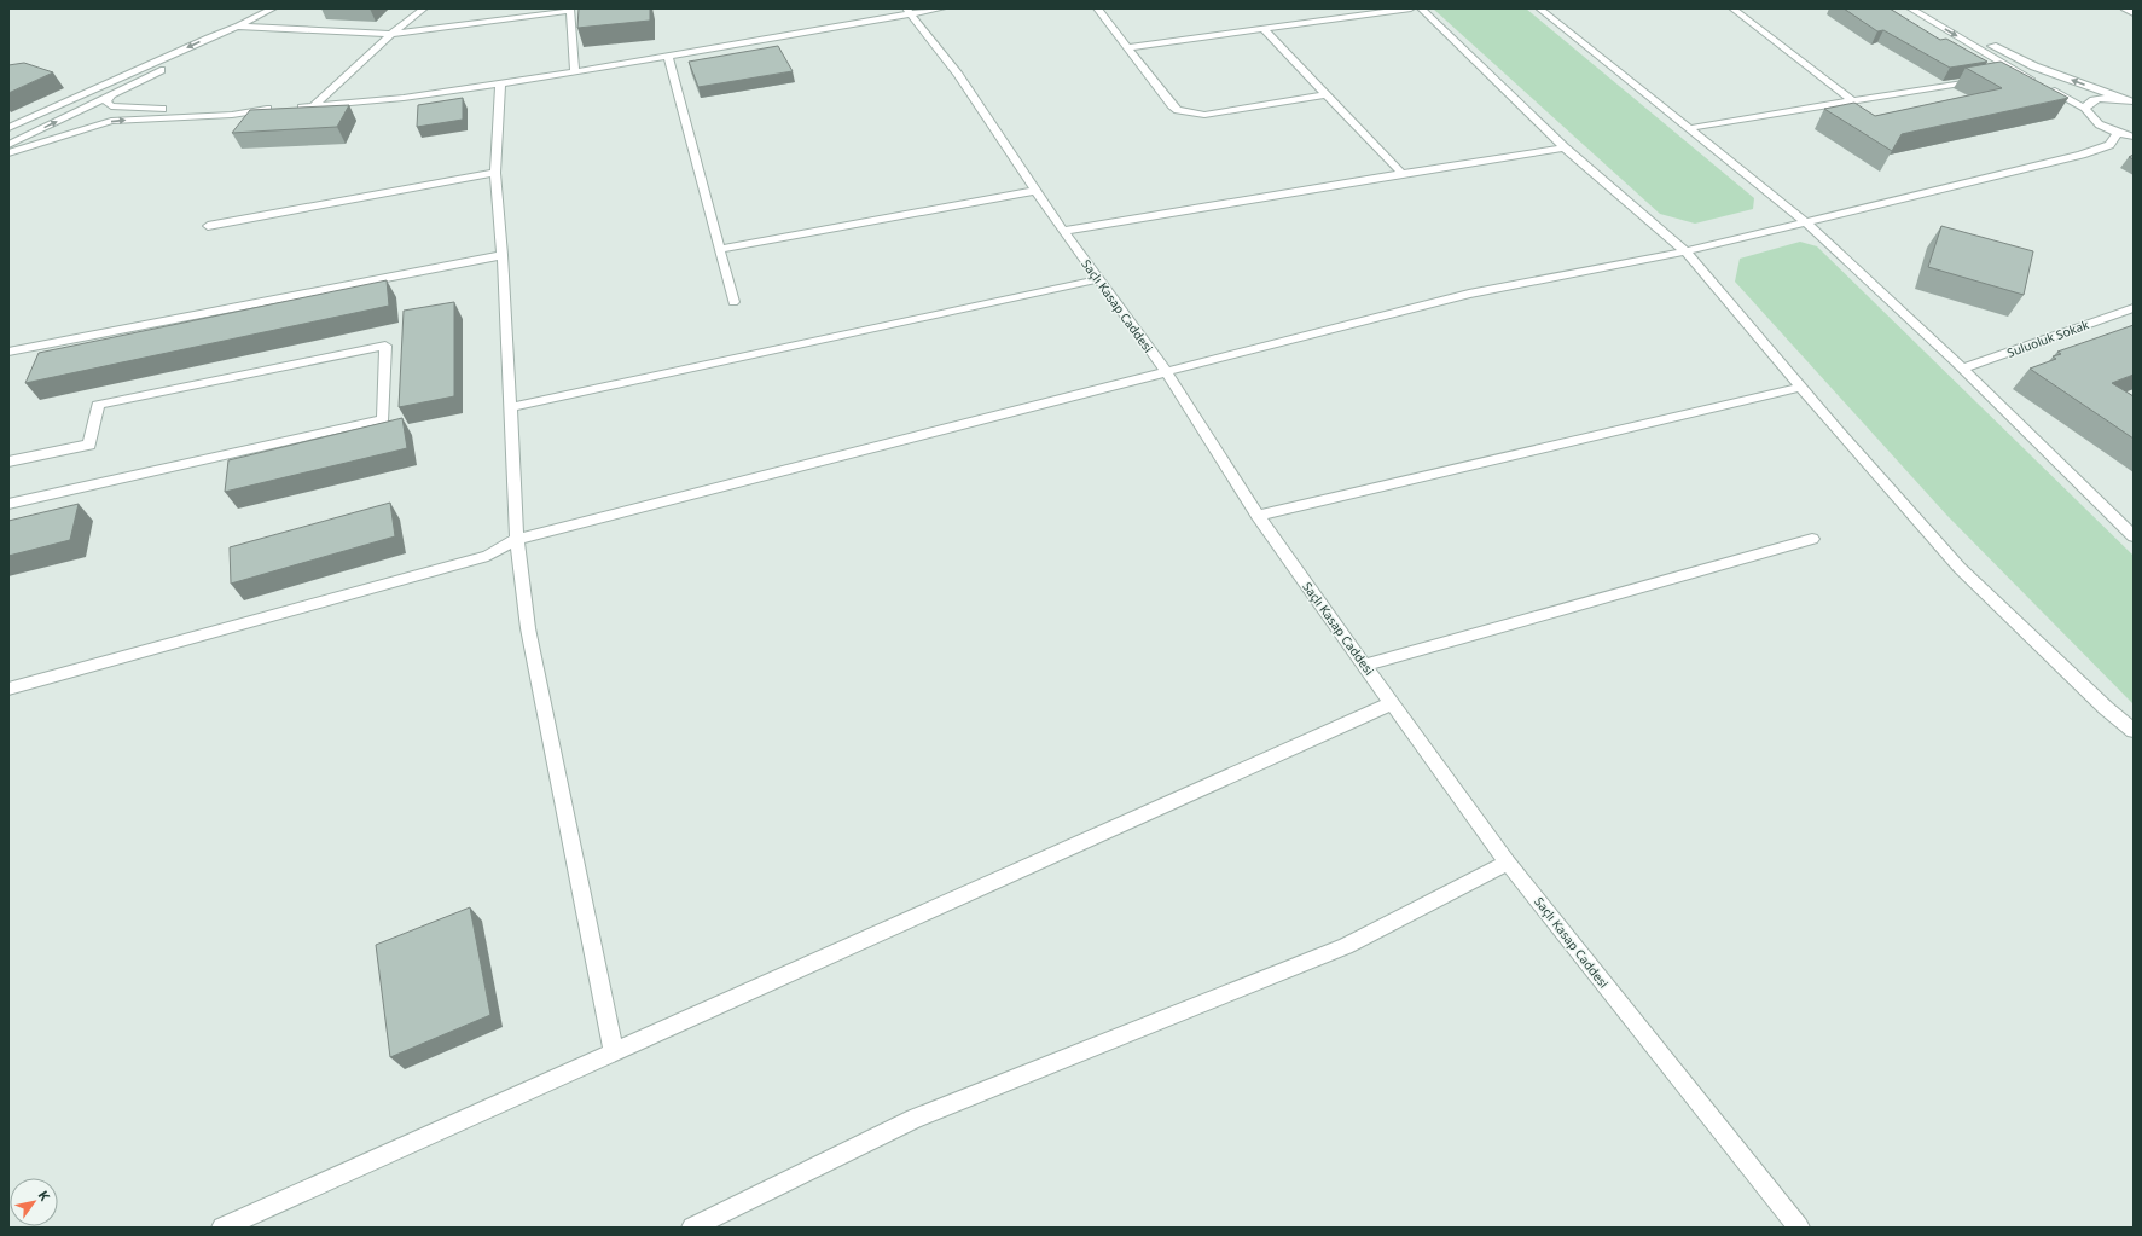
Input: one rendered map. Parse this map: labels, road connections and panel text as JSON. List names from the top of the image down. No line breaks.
{"streets":{"street":["Saçlı Kasap Caddesi","Suluoluk Sokak"]},"north":"top right"}
